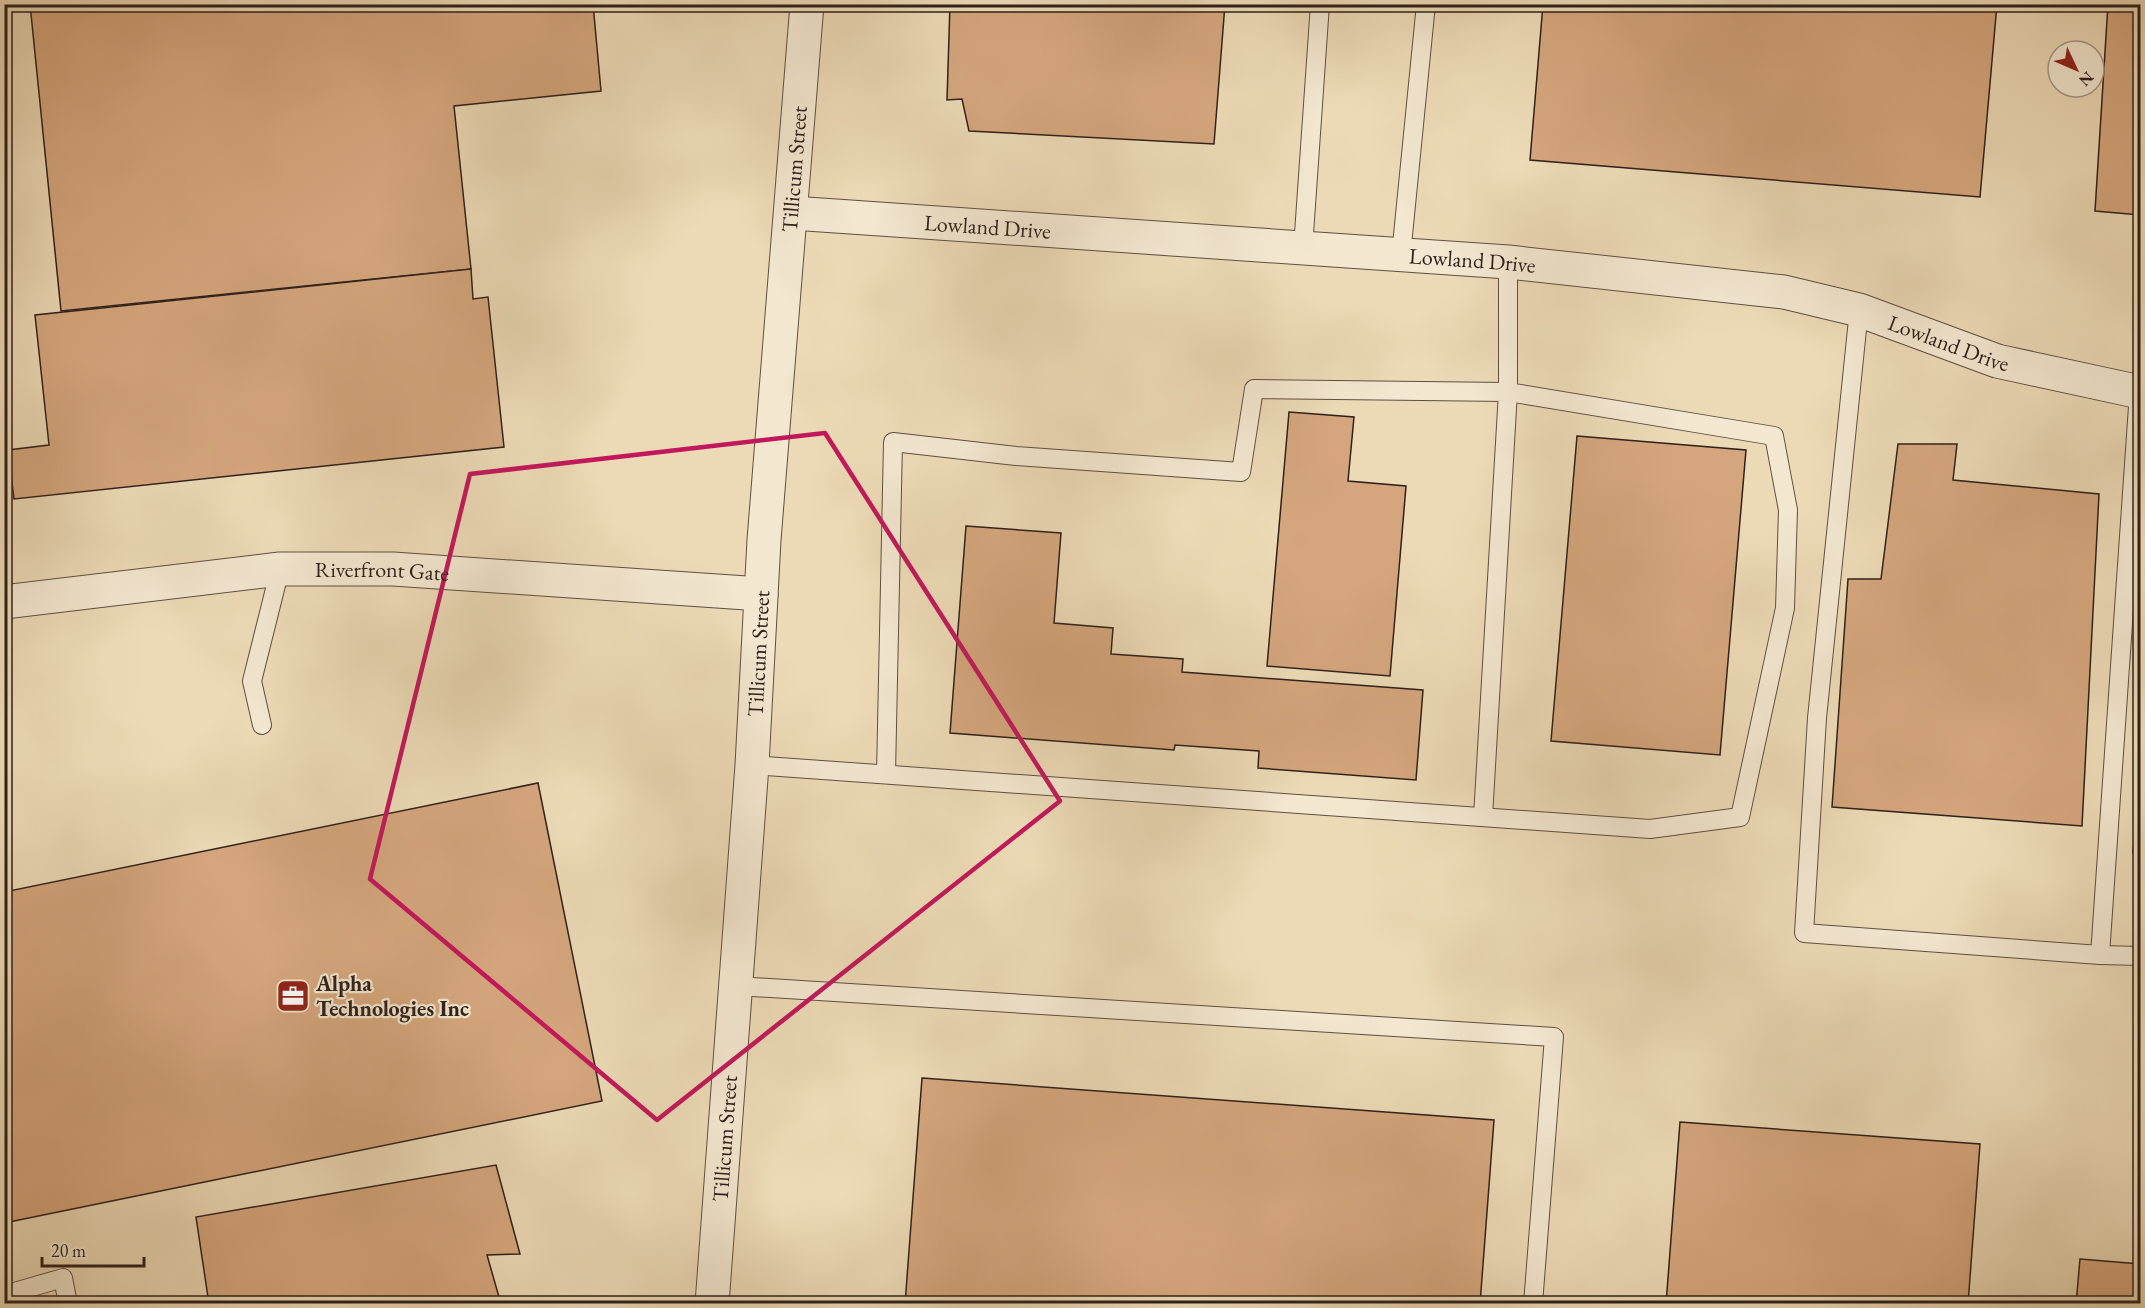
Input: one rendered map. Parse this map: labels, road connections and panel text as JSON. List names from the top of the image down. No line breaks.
{"streets":{"street":["Tillicum Street","Lowland Drive","Riverfront Gate"]},"crossings":[["Tillicum Street","Lowland Drive"],["Tillicum Street","Riverfront Gate"]],"places":{"office":["Alpha Technologies Inc"]},"scale_bar":"20 m","north":"bottom right"}
